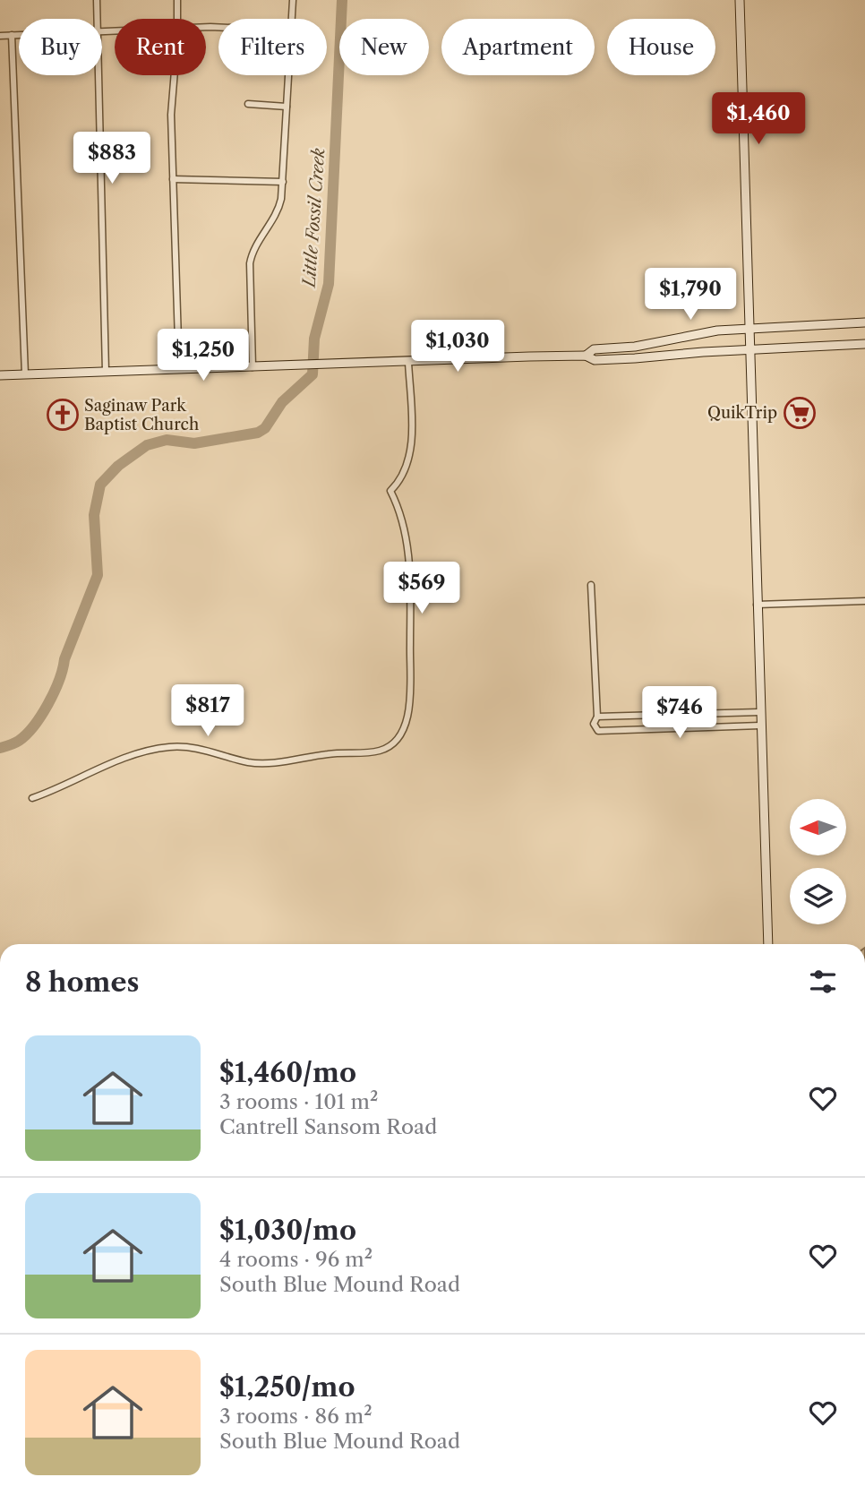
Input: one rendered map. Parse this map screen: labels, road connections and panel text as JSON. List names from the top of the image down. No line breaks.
{"water":["Little Fossil Creek"],"places":{"supermarket":["QuikTrip"],"church":["Saginaw Park Baptist Church"]},"north":"left","page":{"chip":["Buy","Rent","Filters","New","Apartment","House"],"price":["$1,460","$883","$1,790","$1,030","$1,250","$569","$817","$746"],"heading":"8 homes","list":[{"name":"$1,460/mo","note":"3 rooms · 101 m² · Cantrell Sansom Road"},{"name":"$1,030/mo","note":"4 rooms · 96 m² · South Blue Mound Road"},{"name":"$1,250/mo","note":"3 rooms · 86 m² · South Blue Mound Road"}]}}
